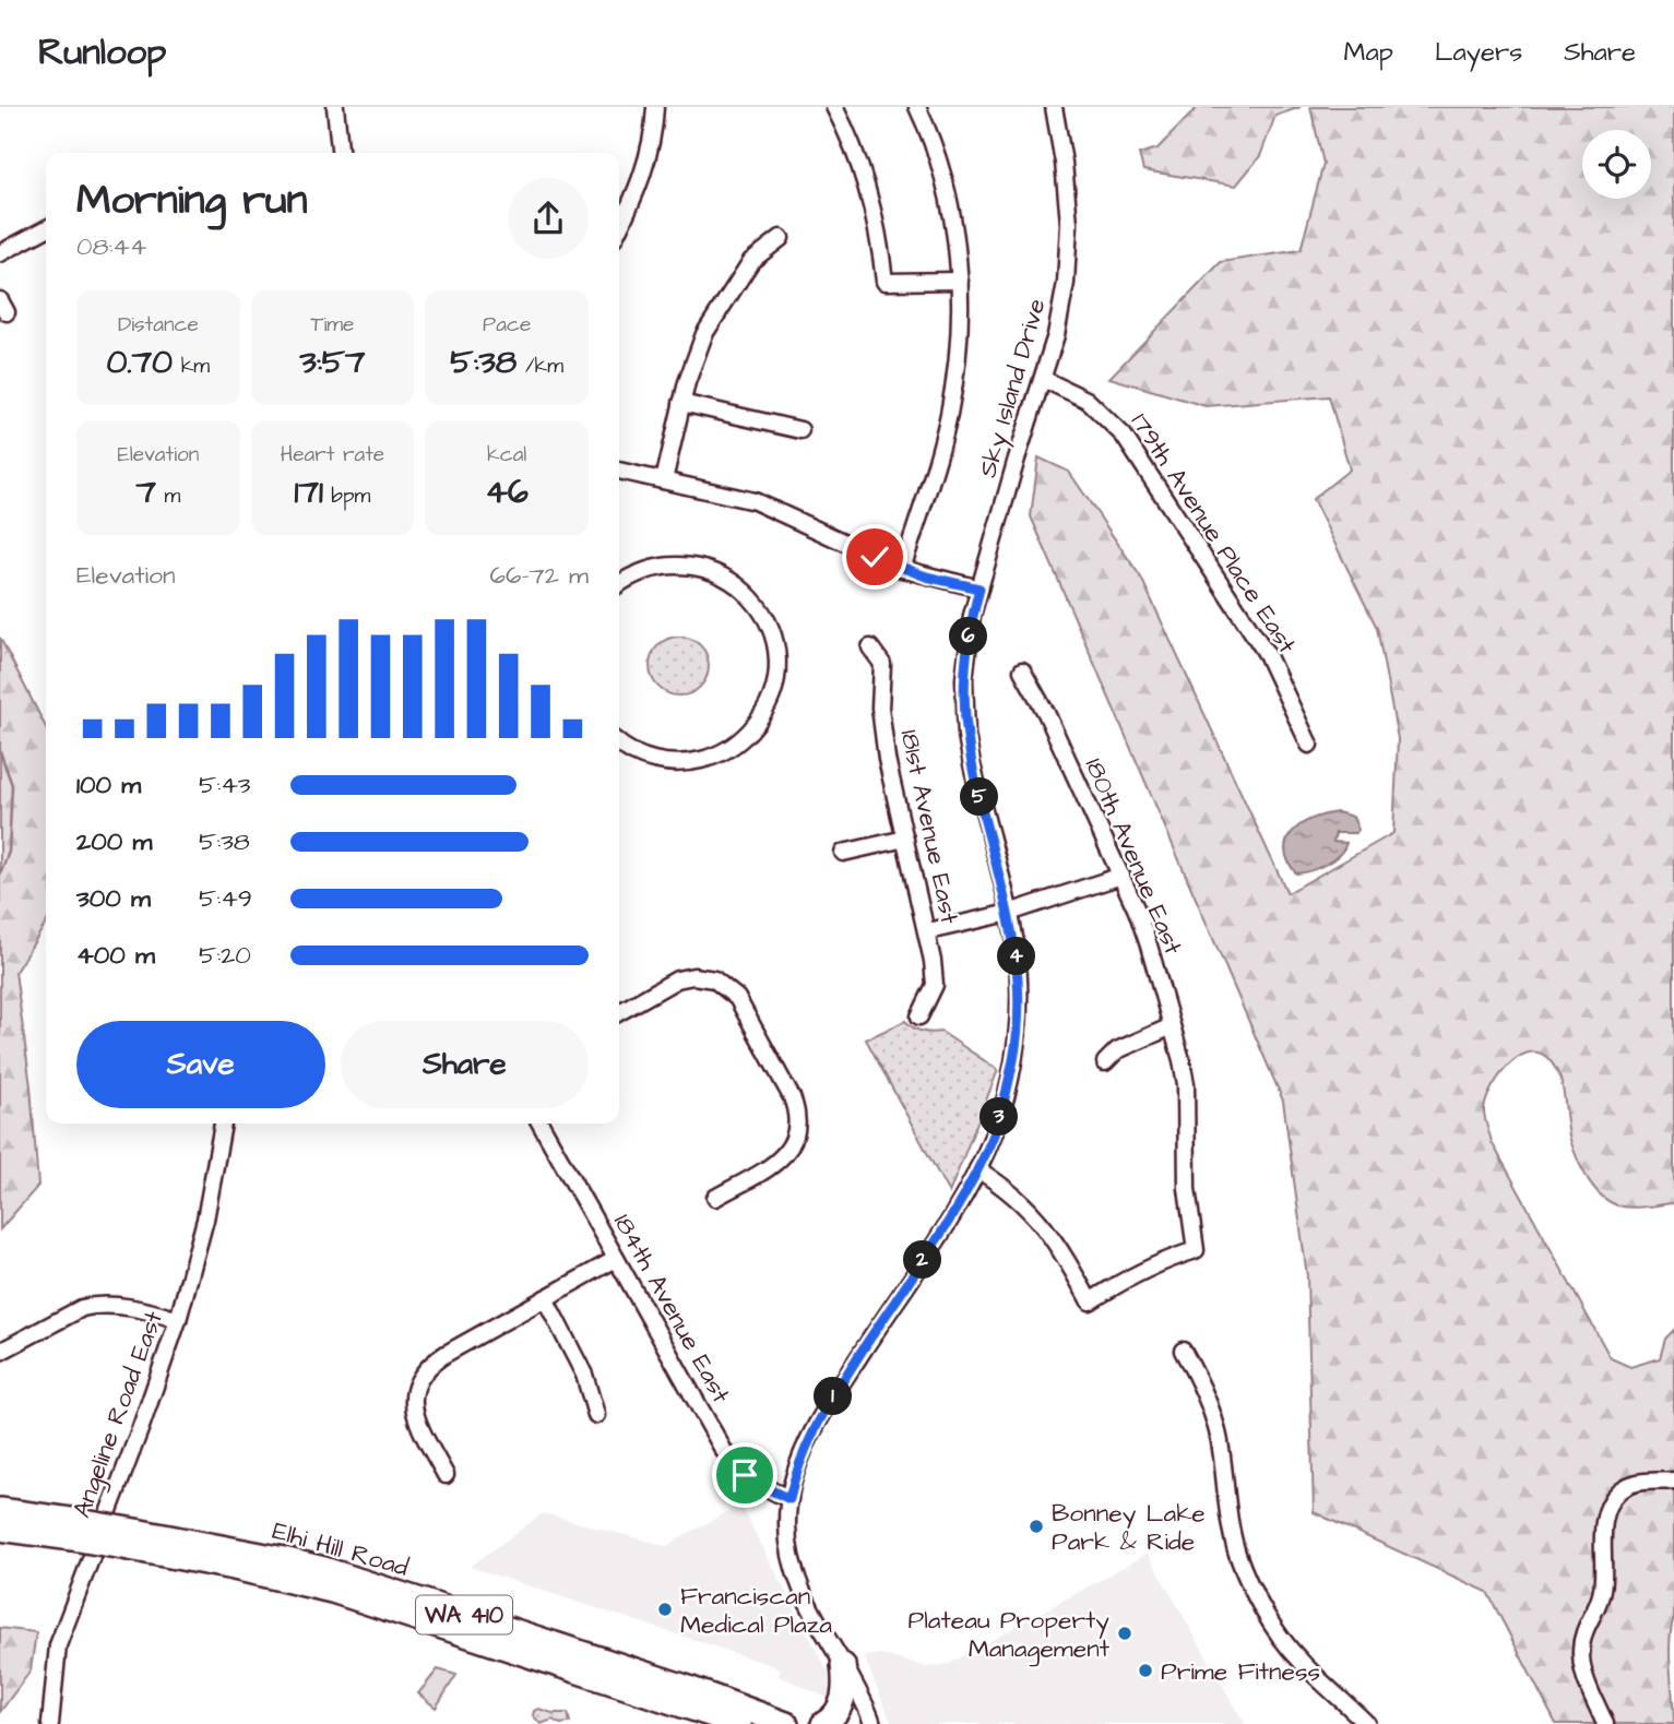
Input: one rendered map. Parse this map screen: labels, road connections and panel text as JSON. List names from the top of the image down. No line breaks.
{"streets":{"highway":["Elhi Hill Road","WA 410"],"street":["Sky Island Drive","179th Avenue Place East","181st Avenue East","180th Avenue East","184th Avenue East","Angeline Road East"]},"crossings":[["Sky Island Drive","179th Avenue Place East"],["Sky Island Drive","180th Avenue East"],["Sky Island Drive","184th Avenue East"]],"places":["Bonney Lake Park & Ride","Franciscan Medical Plaza","Plateau Property Management","Prime Fitness"],"page":{"header":"Runloop","nav":["Map","Layers","Share"],"heading":["Morning run","08:44"],"stats":[["Distance","0.70 km"],["Time","3:57"],["Pace","5:38 /km"],["Elevation","7 m"],["Heart rate","171 bpm"],["kcal","46"]],"chart":["Elevation","66–72 m"],"pins":["6","5","4","3","2","1"],"list":[{"name":"100 m","note":"5:43"},{"name":"200 m","note":"5:38"},{"name":"300 m","note":"5:49"},{"name":"400 m","note":"5:20"}],"buttons":["Save","Share"]}}
